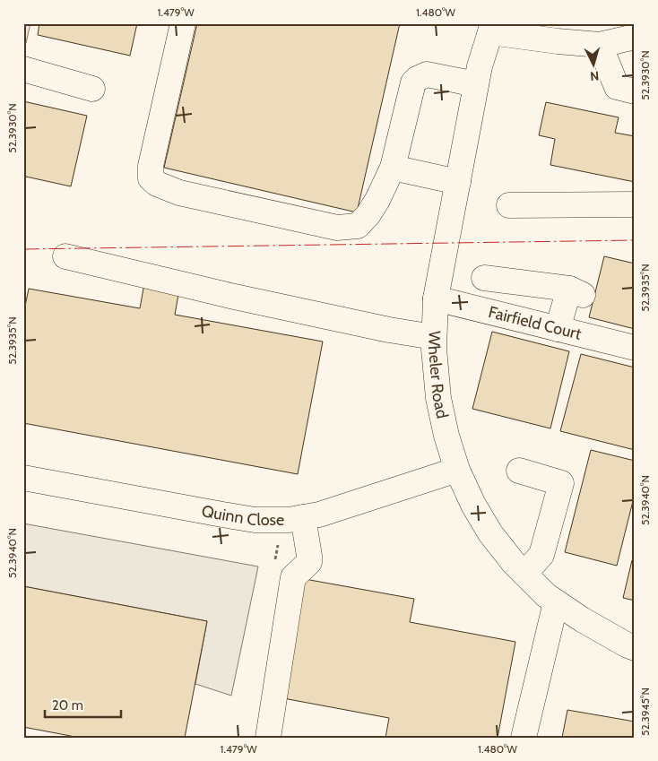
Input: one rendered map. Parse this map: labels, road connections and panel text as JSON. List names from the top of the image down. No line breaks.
{"streets":{"street":["Fairfield Court","Wheler Road","Quinn Close"]},"crossings":[["Fairfield Court","Wheler Road"],["Wheler Road","Quinn Close"]],"scale_bar":"20 m","north":"bottom","coordinates":["1.479°W","1.480°W","52.3930°N","52.3935°N","52.3940°N","52.3945°N"]}
